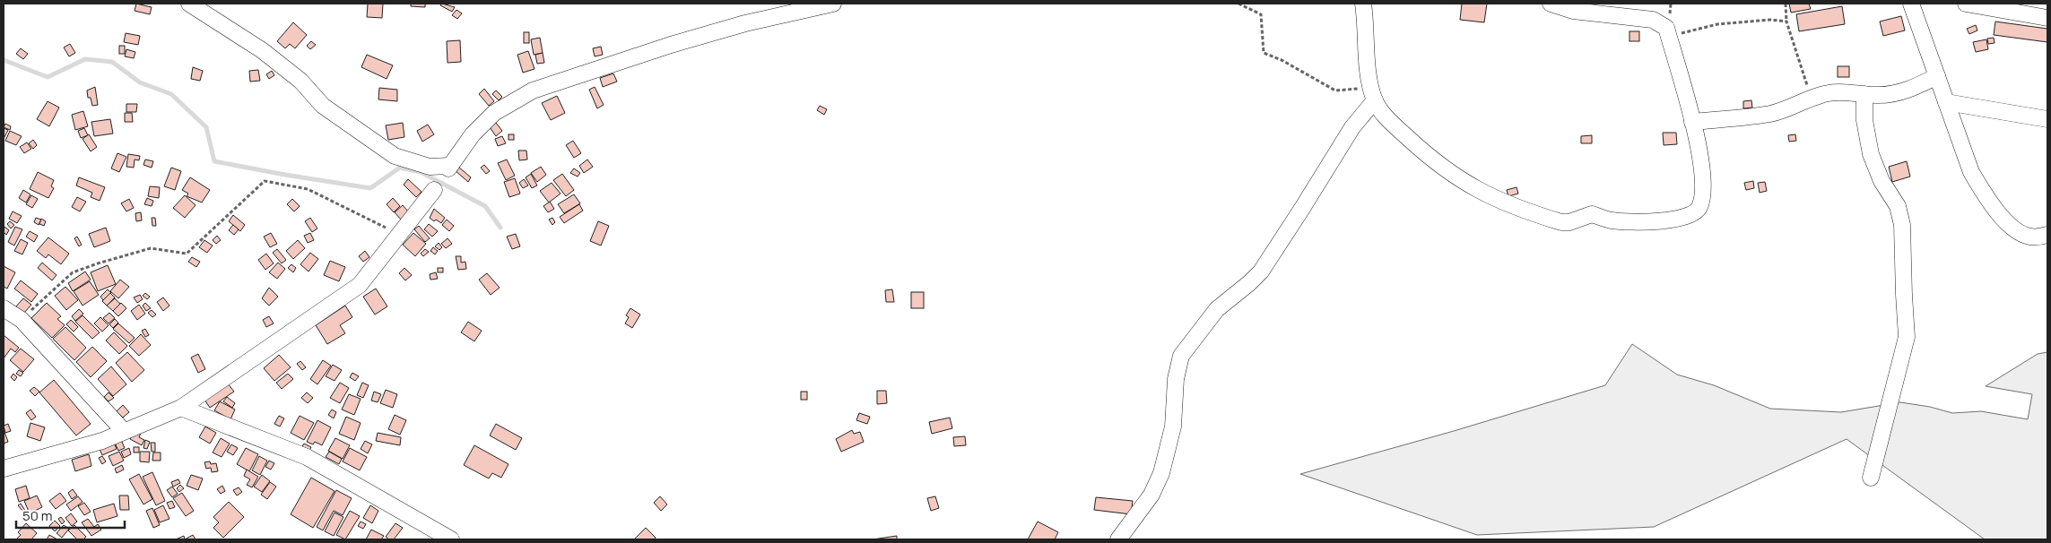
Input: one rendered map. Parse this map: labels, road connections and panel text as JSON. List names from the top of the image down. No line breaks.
{"scale_bar":"50 m"}
